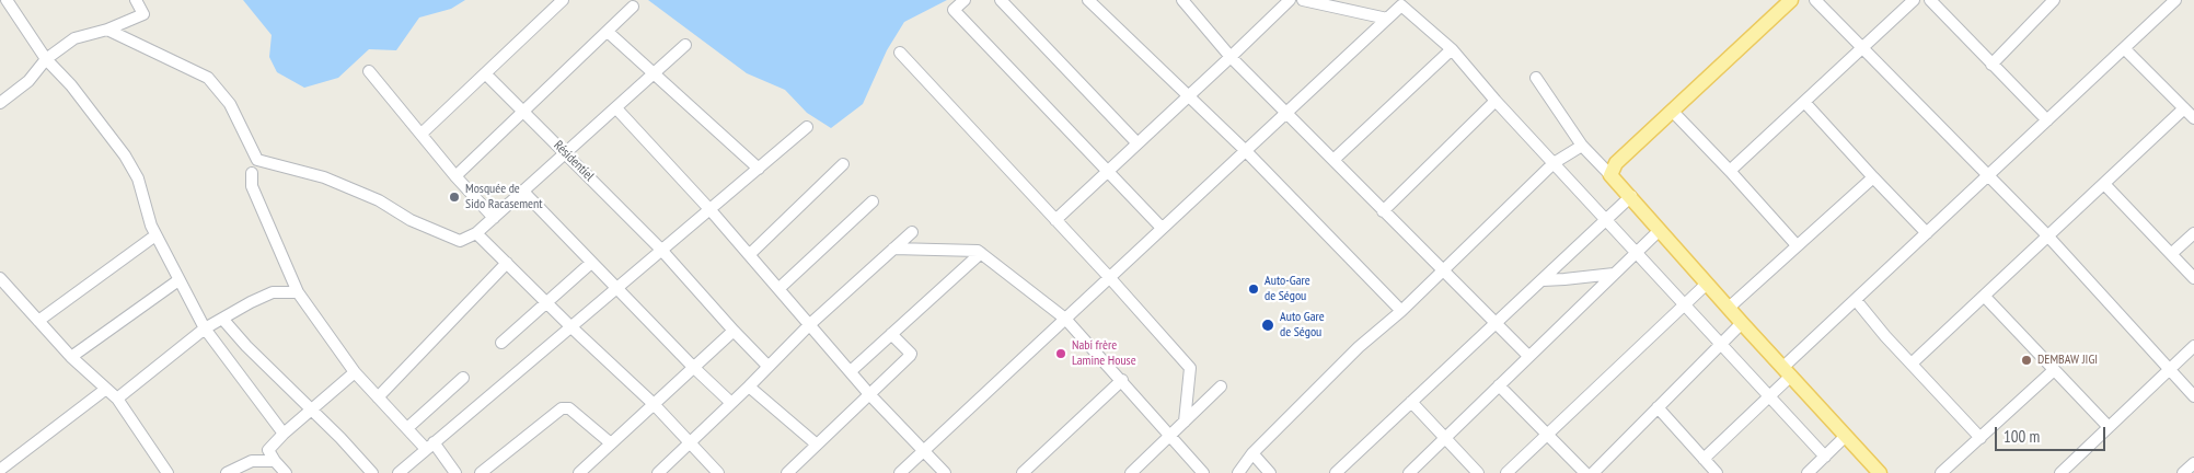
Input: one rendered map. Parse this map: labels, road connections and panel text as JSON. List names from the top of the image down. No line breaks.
{"streets":{"street":["Résidentiel"]},"places":["Mosquée de Sido Racasement","Auto-Gare de Ségou","Auto Gare de Ségou","Nabi frère Lamine House","DEMBAW JIGI"],"scale_bar":"100 m"}
